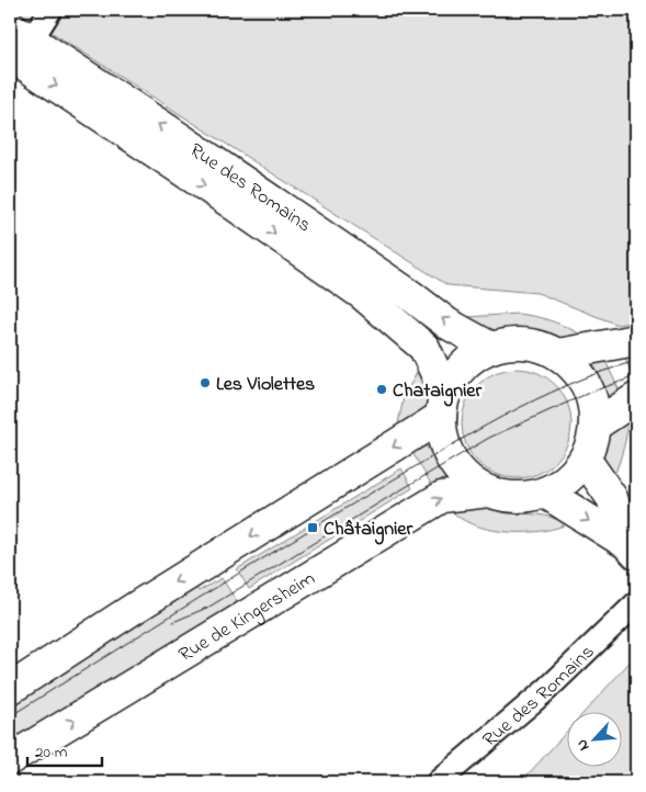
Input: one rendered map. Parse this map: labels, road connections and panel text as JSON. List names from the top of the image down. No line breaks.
{"streets":{"main road":["Rue des Romains","Rue de Kingersheim"]},"crossings":[["Rue des Romains","Rue de Kingersheim"]],"places":{"other":["Les Violettes","Chataignier"],"transit":["Châtaignier"]},"scale_bar":"20 m","north":"bottom left"}
